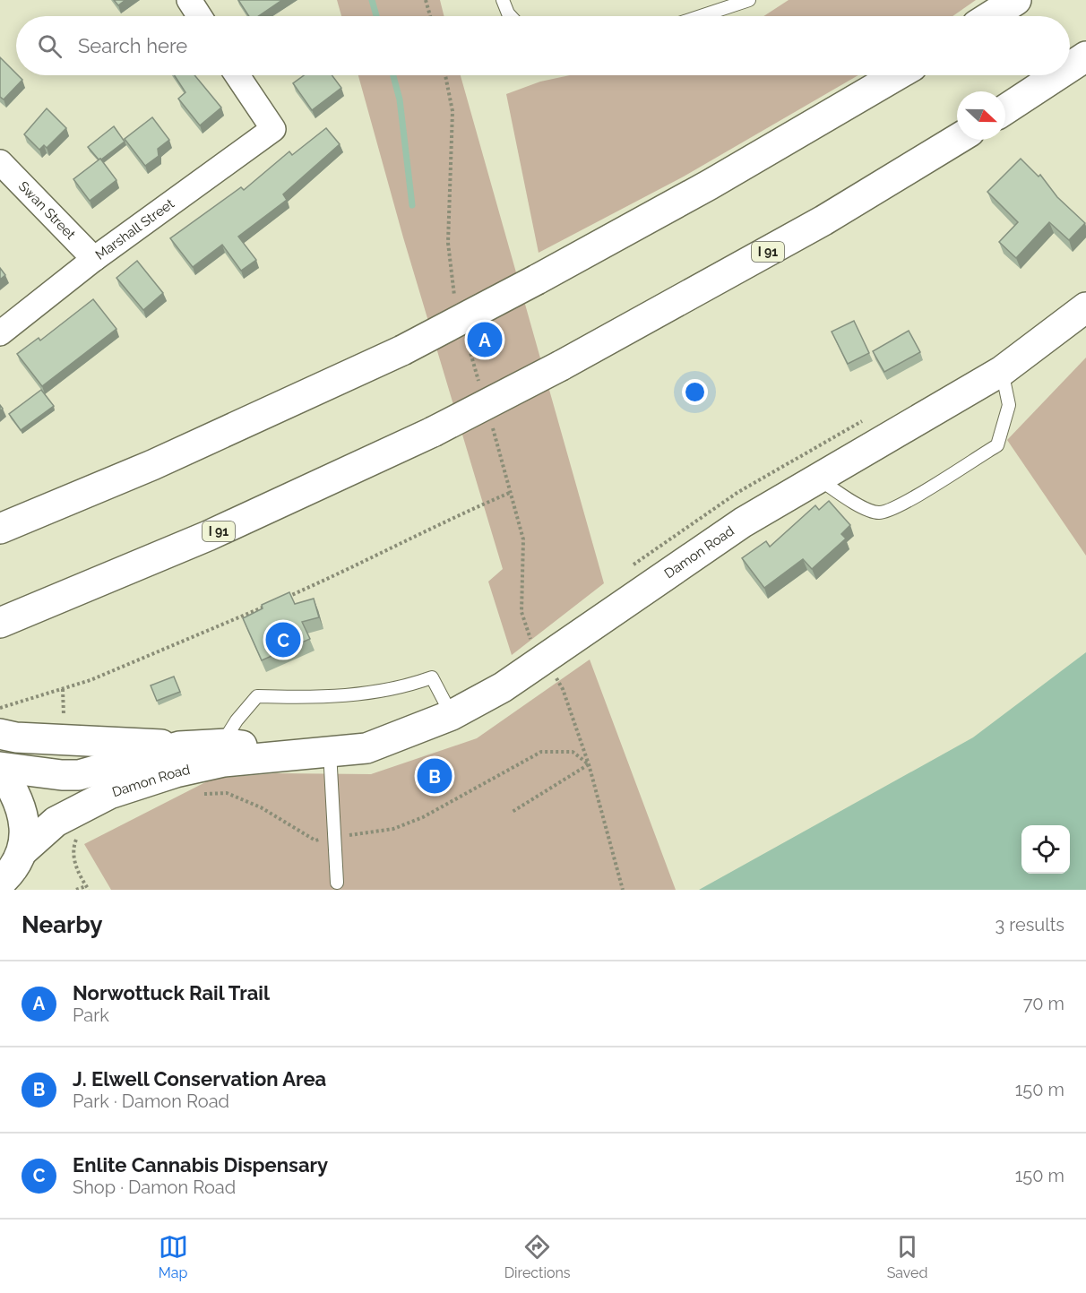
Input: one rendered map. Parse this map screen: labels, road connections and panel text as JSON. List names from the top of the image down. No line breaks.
{"streets":{"main road":["I 91","Damon Road"],"street":["Swan Street","Marshall Street"]},"crossings":[["Swan Street","Marshall Street"]],"north":"right","page":{"search":"Search here","pins":["A","C","B"],"heading":["Nearby","3 results"],"list":[{"mark":"A","name":"Norwottuck Rail Trail","note":"Park","value":"70 m"},{"mark":"B","name":"J. Elwell Conservation Area","note":"Park · Damon Road","value":"150 m"},{"mark":"C","name":"Enlite Cannabis Dispensary","note":"Shop · Damon Road","value":"150 m"}],"nav":["Map","Directions","Saved"]}}
